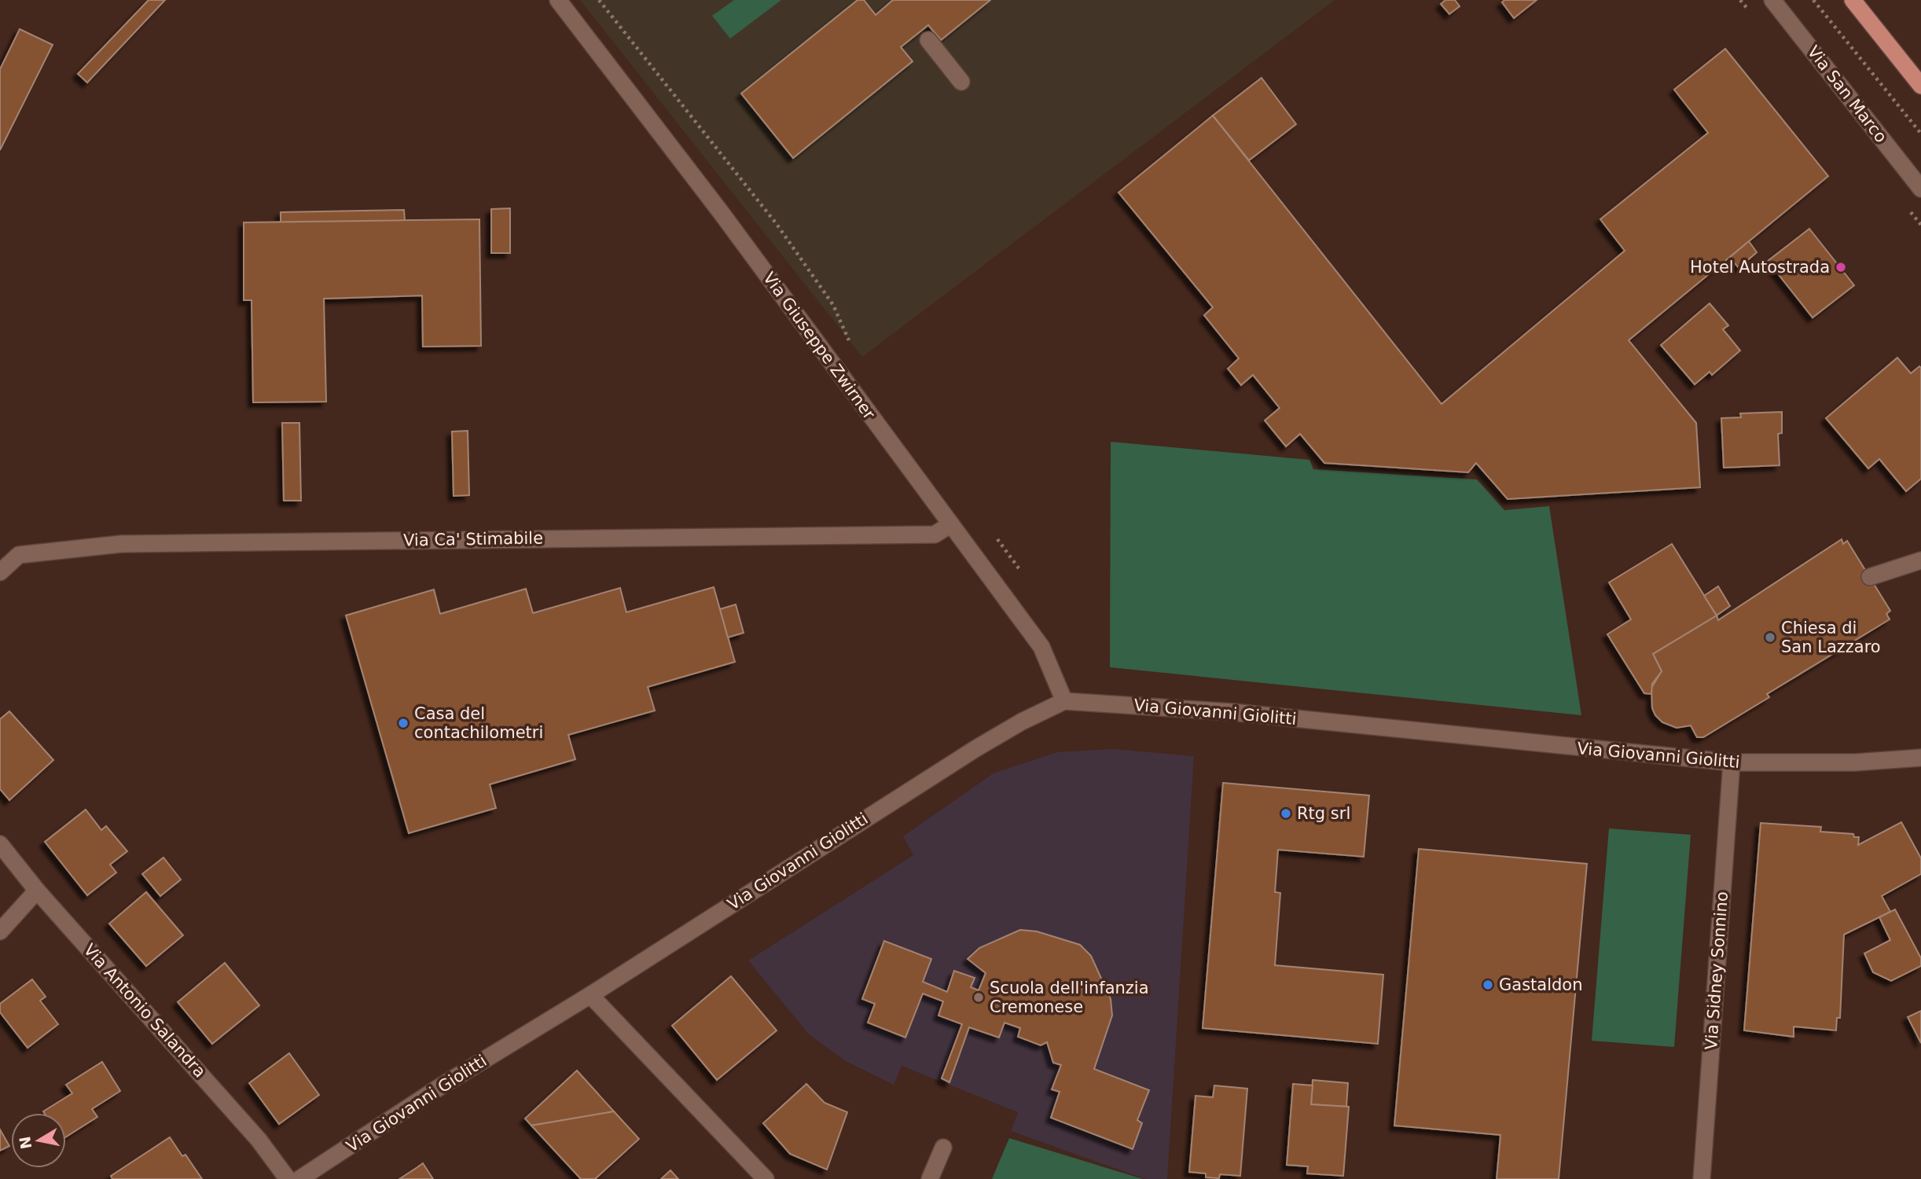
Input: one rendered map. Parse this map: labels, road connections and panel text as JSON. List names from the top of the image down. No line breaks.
{"streets":{"street":["Via San Marco","Via Giuseppe Zwirner","Via Ca' Stimabile","Via Giovanni Giolitti","Via Sidney Sonnino","Via Antonio Salandra"]},"crossings":[["Via Giuseppe Zwirner","Via Ca' Stimabile"],["Via Giuseppe Zwirner","Via Giovanni Giolitti"],["Via Giovanni Giolitti","Via Sidney Sonnino"]],"places":["Hotel Autostrada","Chiesa di San Lazzaro","Casa del contachilometri","Rtg srl","Gastaldon","Scuola dell'infanzia Cremonese"],"north":"left"}
